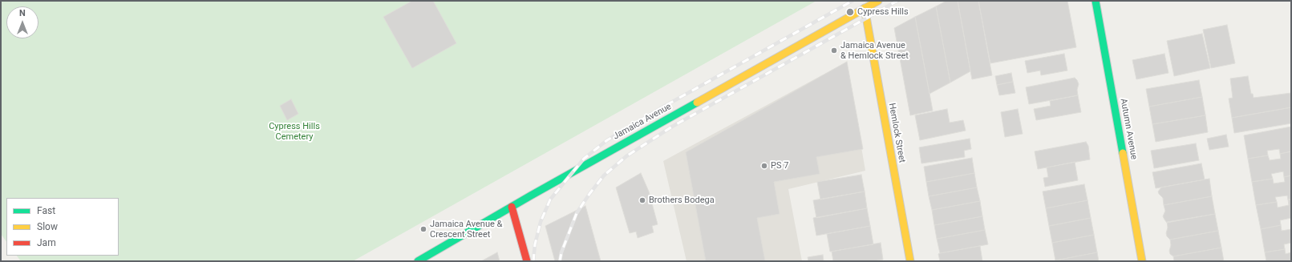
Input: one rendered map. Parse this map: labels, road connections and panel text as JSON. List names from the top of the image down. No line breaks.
{"streets":{"street":["Jamaica Avenue","Autumn Avenue","Hemlock Street"]},"crossings":[["Jamaica Avenue","Hemlock Street"]],"parks":["Cypress Hills Cemetery"],"places":["Cypress Hills","Jamaica Avenue & Hemlock Street","PS 7","Brothers Bodega","Jamaica Avenue & Crescent Street"],"legend":["Fast","Slow","Jam"],"north":"top"}
